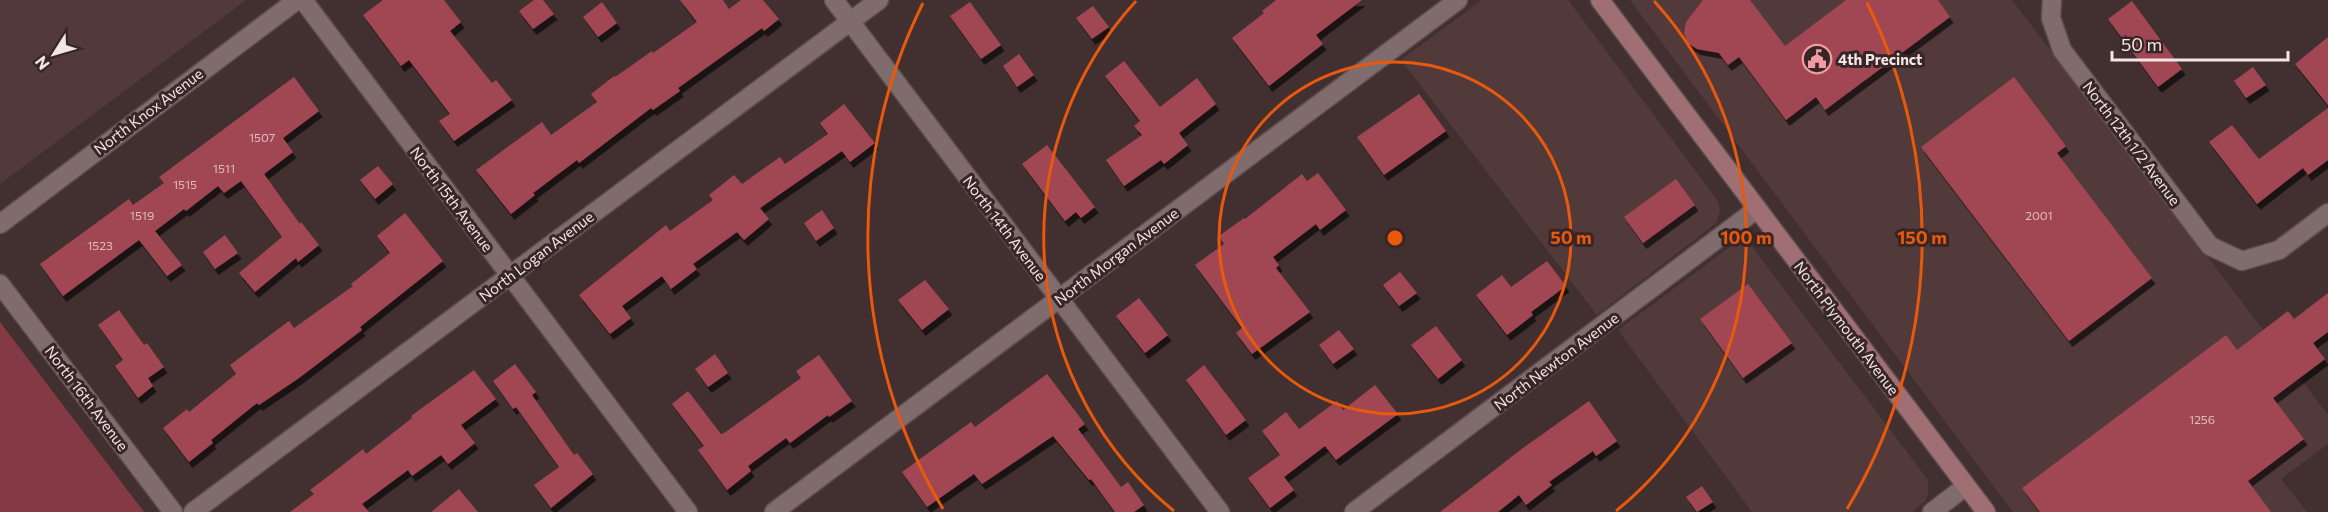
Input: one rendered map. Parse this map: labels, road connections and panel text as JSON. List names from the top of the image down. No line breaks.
{"streets":{"main road":["North Plymouth Avenue"],"street":["North Knox Avenue","North 12th 1/2 Avenue","North 15th Avenue","North 14th Avenue","North Logan Avenue","North Morgan Avenue","North Newton Avenue","North 16th Avenue"]},"crossings":[["North 15th Avenue","North Logan Avenue"],["North 14th Avenue","North Logan Avenue"],["North 14th Avenue","North Morgan Avenue"],["North Plymouth Avenue","North Newton Avenue"]],"places":{"public building":["4th Precinct"]},"house_numbers":["1507","1511","1515","1519","2001","1523","1256"],"scale_bar":"50 m","north":"bottom left","rings":["50 m","100 m","150 m"]}
